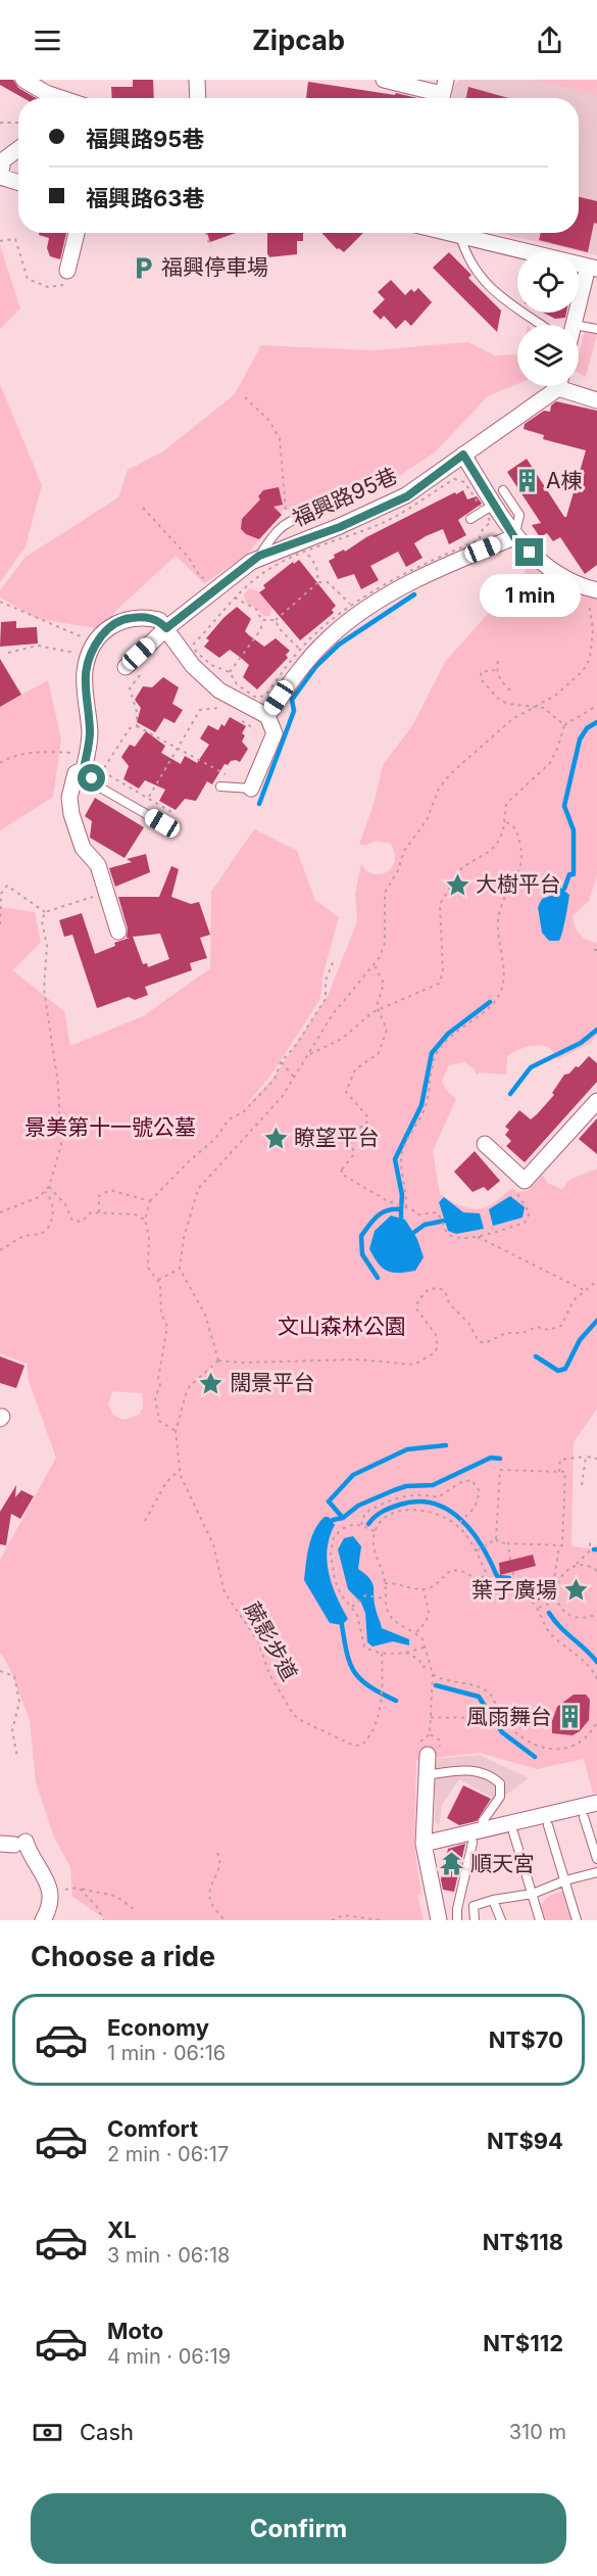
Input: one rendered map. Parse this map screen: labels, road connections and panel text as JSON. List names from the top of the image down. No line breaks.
{"streets":{"street":["福興路95巷"],"path":["蕨影步道"]},"parks":["景美第十一號公墓","文山森林公園"],"places":{"parking":["福興停車場"],"building":["A棟","風雨舞台"],"place":["大樹平台","瞭望平台","闊景平台","葉子廣場"],"temple":["順天宮"]},"page":{"header":"Zipcab","banner":["福興路95巷","福興路63巷"],"bubble":"1 min","heading":"Choose a ride","list":[{"name":"Economy","note":"1 min · 06:16","value":"NT$70"},{"name":"Comfort","note":"2 min · 06:17","value":"NT$94"},{"name":"XL","note":"3 min · 06:18","value":"NT$118"},{"name":"Moto","note":"4 min · 06:19","value":"NT$112"}],"pay":["Cash","310 m"],"buttons":"Confirm"}}
